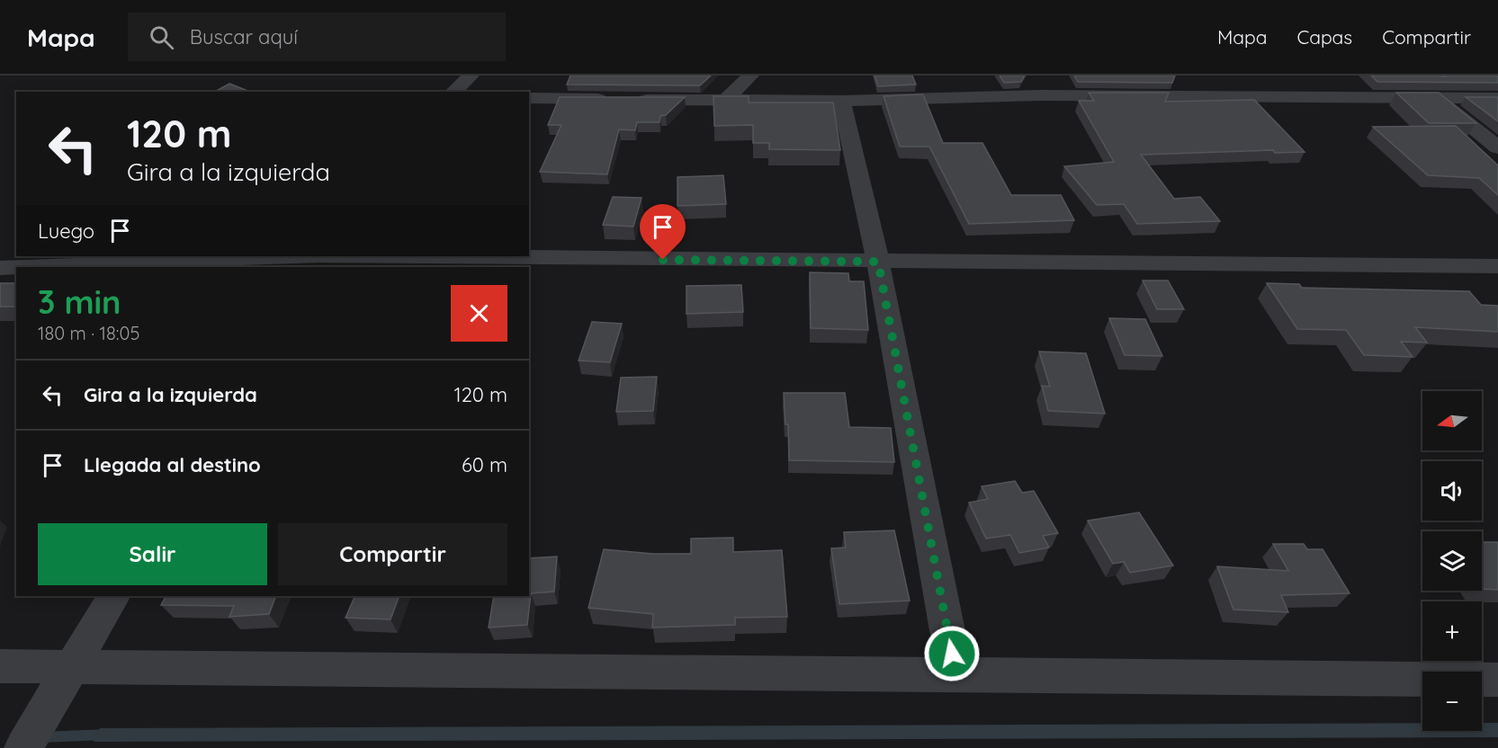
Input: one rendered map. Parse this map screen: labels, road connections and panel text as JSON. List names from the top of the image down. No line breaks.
{"north":"left","page":{"header":"Mapa","search":"Buscar aquí","nav":["Mapa","Capas","Compartir"],"turn":["120 m","Gira a la izquierda"],"then":"Luego","heading":["3 min","180 m · 18:05"],"list":[{"name":"Gira a la izquierda","value":"120 m"},{"name":"Llegada al destino","value":"60 m"}],"map_buttons":["+","−"],"buttons":["Salir","Compartir"]}}
